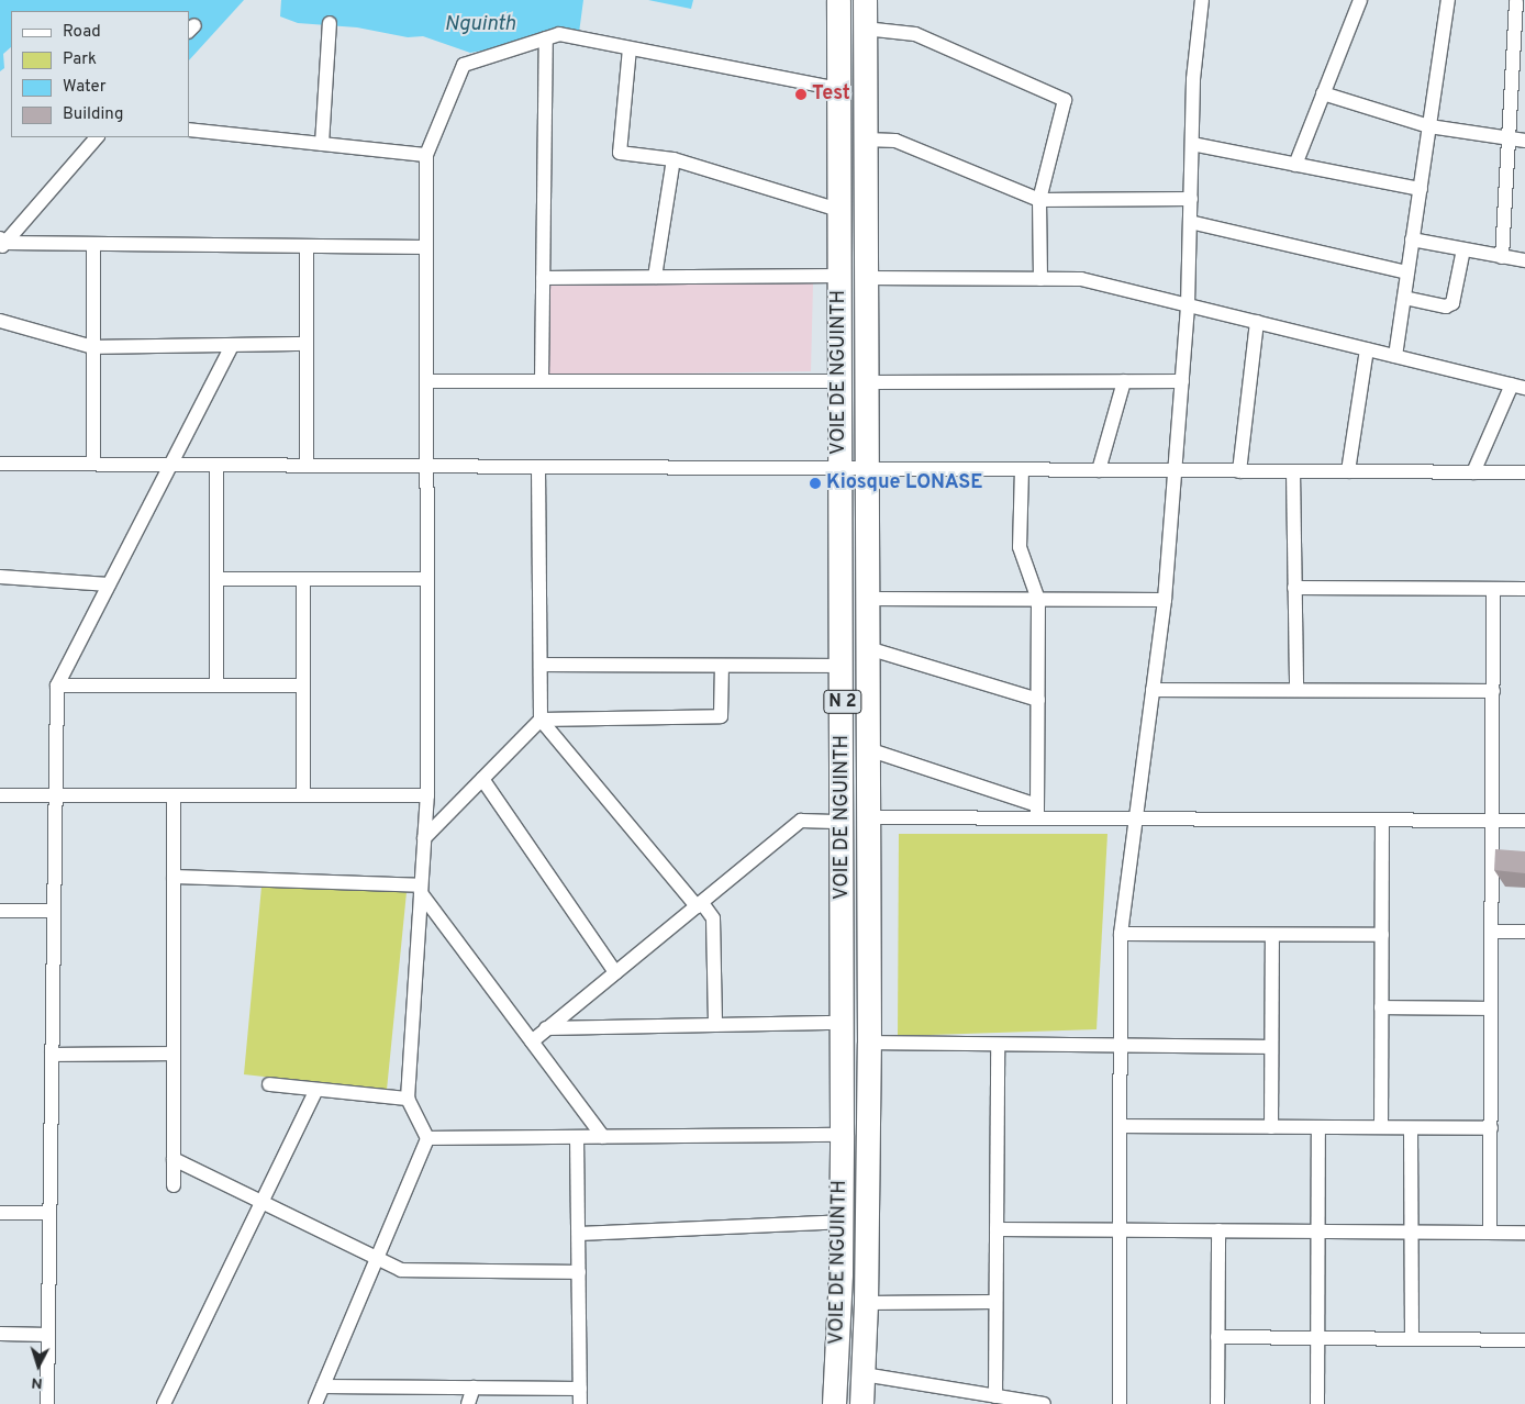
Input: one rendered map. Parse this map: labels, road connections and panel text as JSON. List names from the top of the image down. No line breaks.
{"streets":{"highway":["VOIE DE NGUINTH","N 2"]},"water":["Nguinth"],"places":["Test","Kiosque LONASE"],"legend":["Road","Park","Water","Building"],"north":"bottom"}
